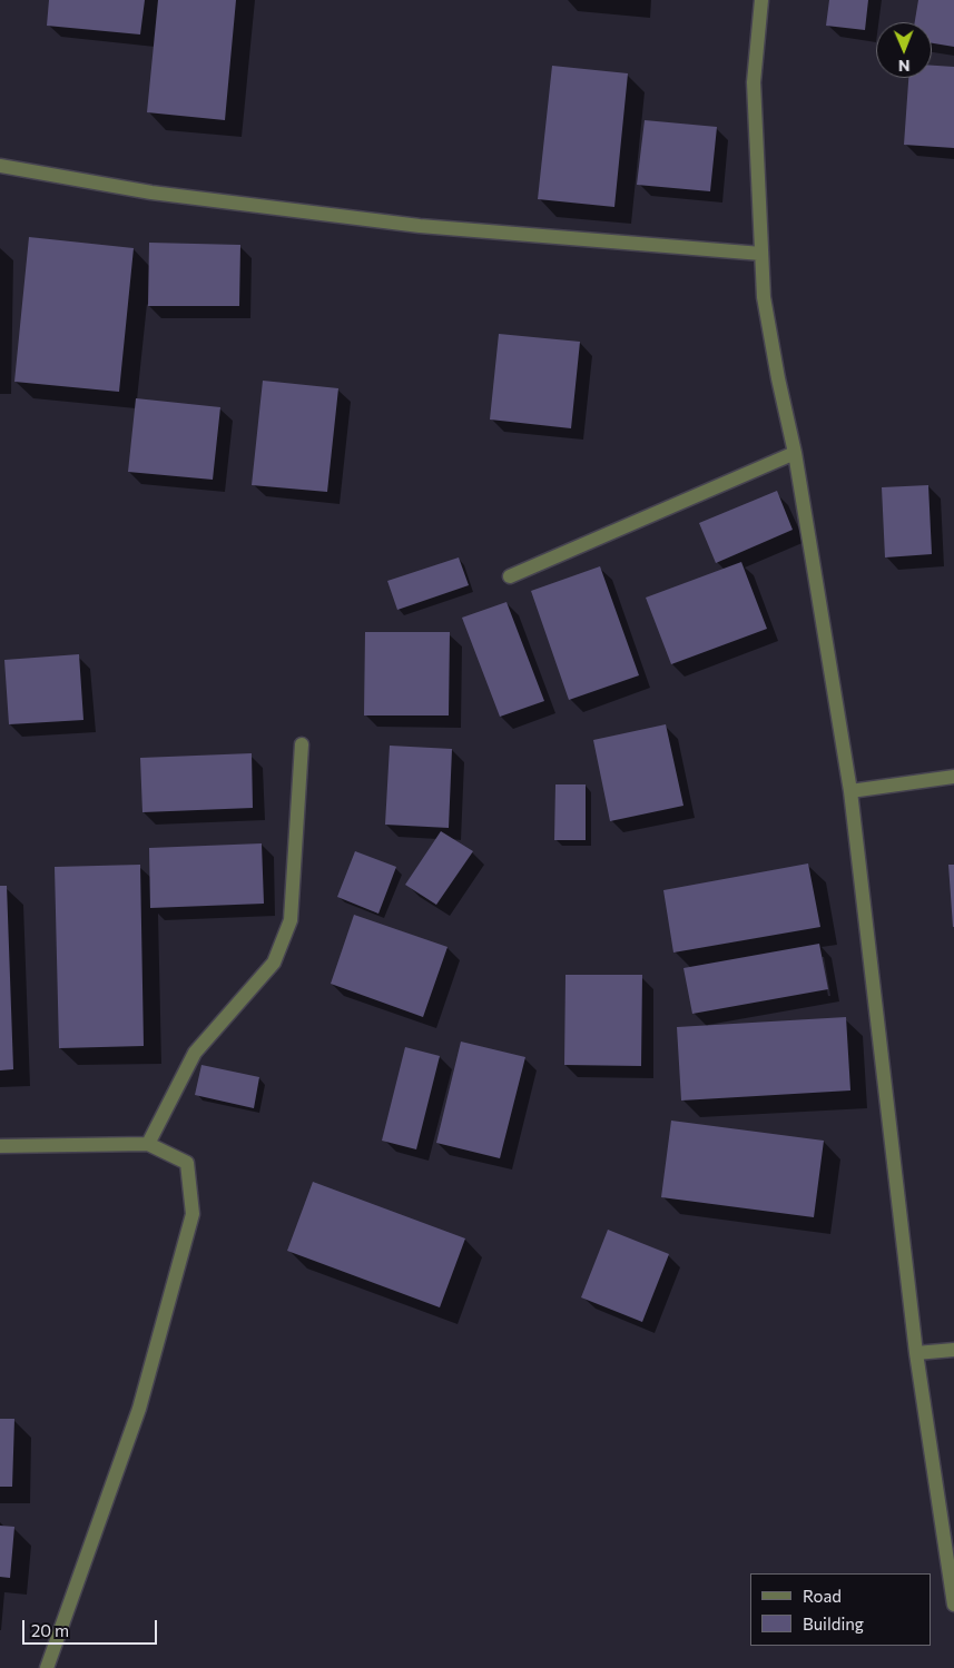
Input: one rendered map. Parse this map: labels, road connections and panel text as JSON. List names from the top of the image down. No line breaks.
{"legend":["Road","Building"],"scale_bar":"20 m","north":"bottom"}
